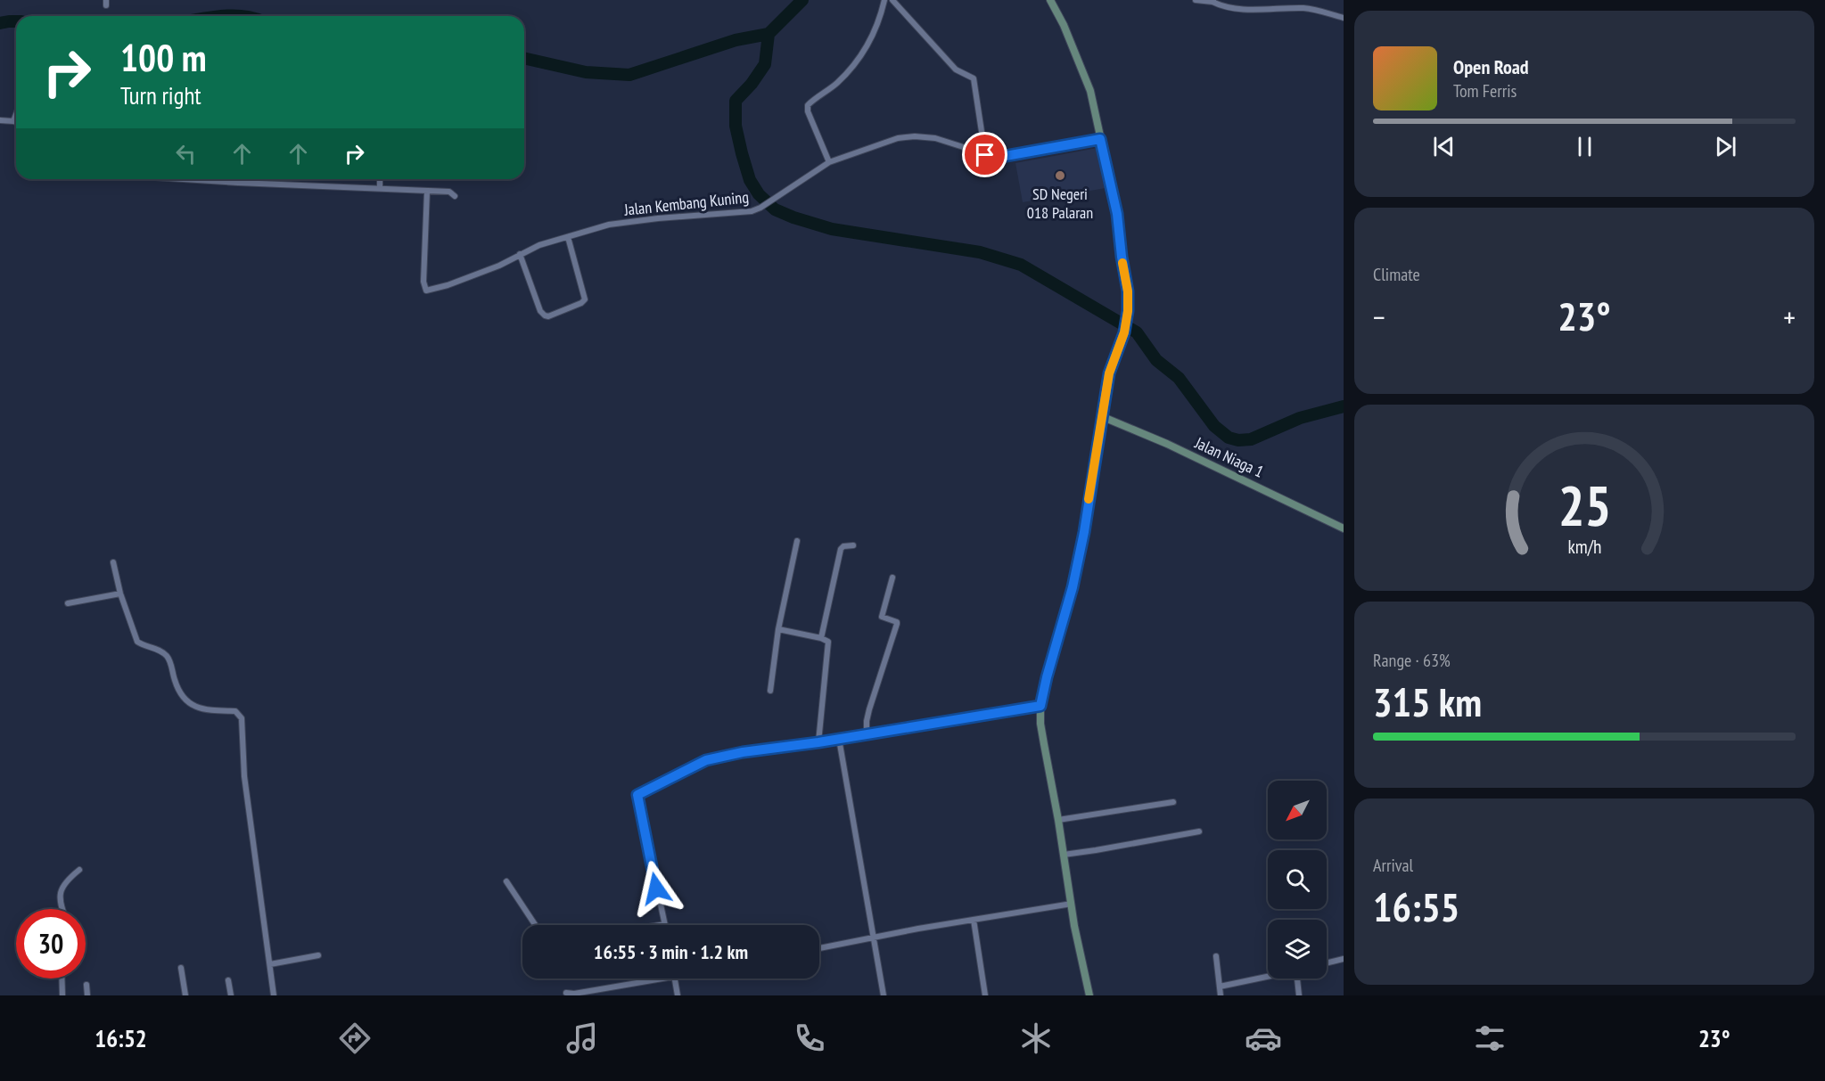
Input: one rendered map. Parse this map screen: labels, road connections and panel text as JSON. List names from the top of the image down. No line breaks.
{"streets":{"street":["Jalan Kembang Kuning","Jalan Niaga 1"]},"places":["SD Negeri 018 Palaran"],"north":"bottom left","page":{"turn":["100 m","Turn right"],"song":["Open Road","Tom Ferris"],"tile":["Climate",["Range · 63%","315 km"],["Arrival","16:55"]],"heat":["−","23°","+"],"limit":"30","trip":"16:55 · 3 min · 1.2 km","tabs":["16:52","23°"],"gauge":["25","km/h"]}}
